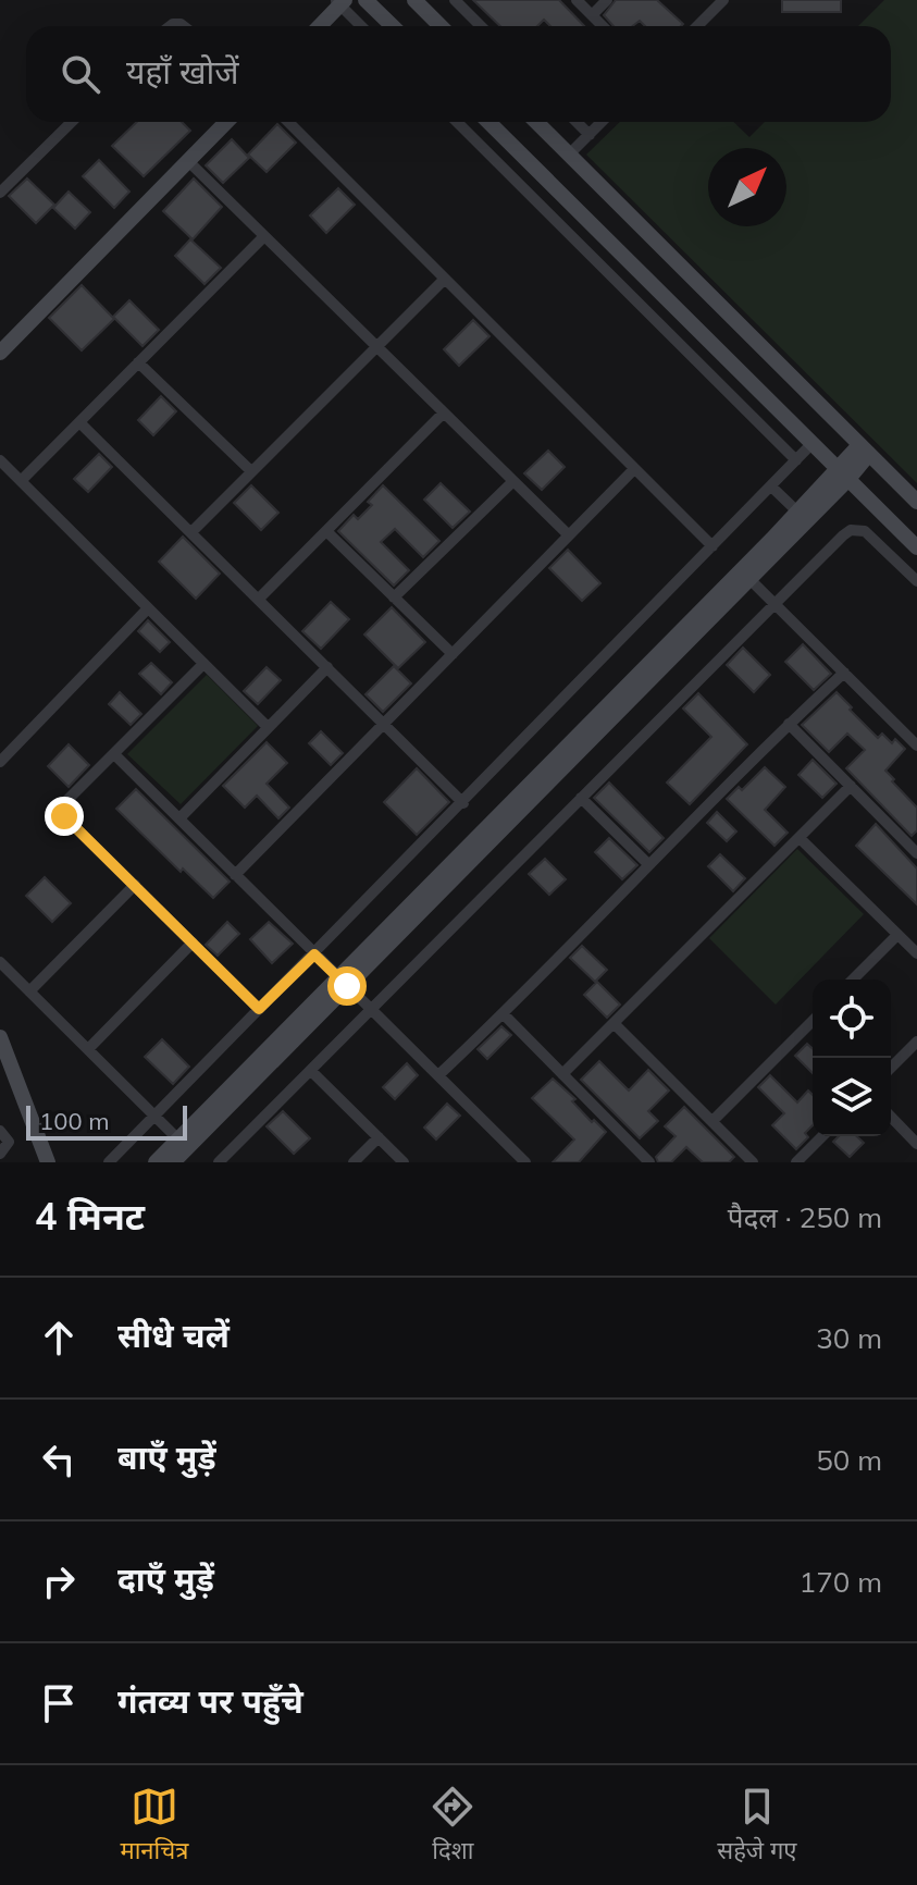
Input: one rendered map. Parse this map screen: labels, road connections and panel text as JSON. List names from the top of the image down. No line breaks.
{"scale_bar":"100 m","north":"top right","page":{"search":"यहाँ खोजें","scale":"100 m","heading":["4 मिनट","पैदल · 250 m"],"list":[["सीधे चलें","30 m"],["बाएँ मुड़ें","50 m"],["दाएँ मुड़ें","170 m"],"गंतव्य पर पहुँचे"],"nav":["मानचित्र","दिशा","सहेजे गए"]}}
